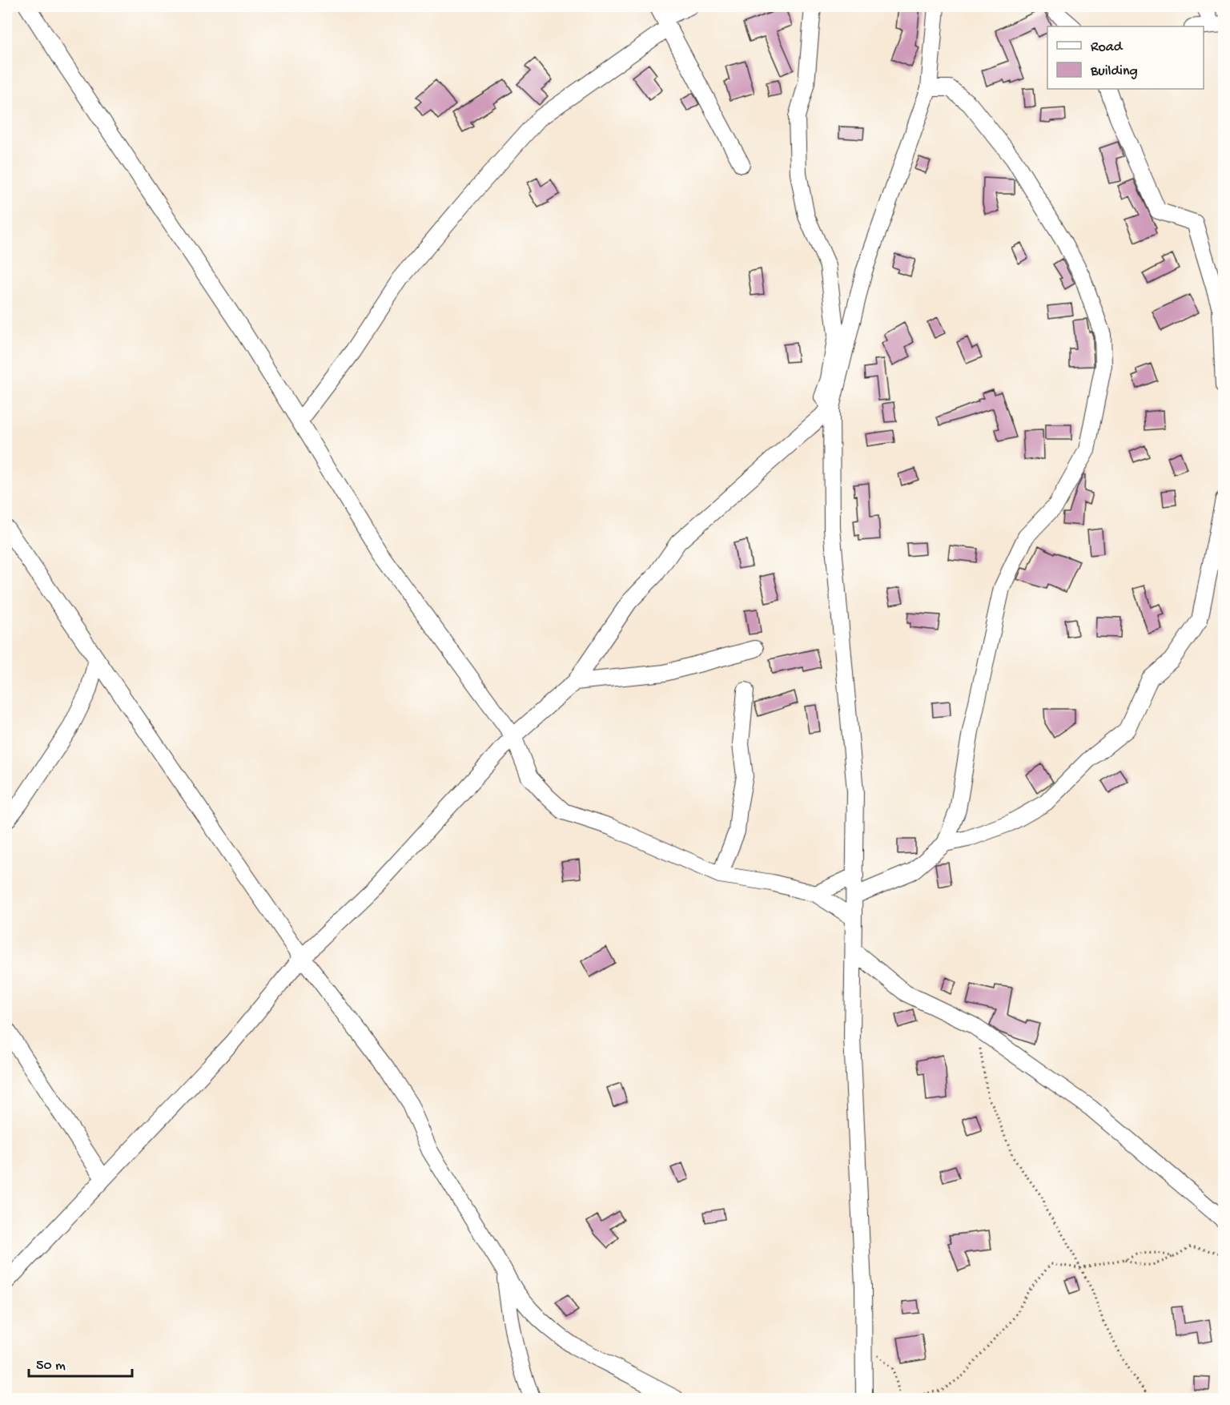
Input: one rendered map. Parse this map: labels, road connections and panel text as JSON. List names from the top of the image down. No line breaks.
{"legend":["Road","Building"],"scale_bar":"50 m"}
